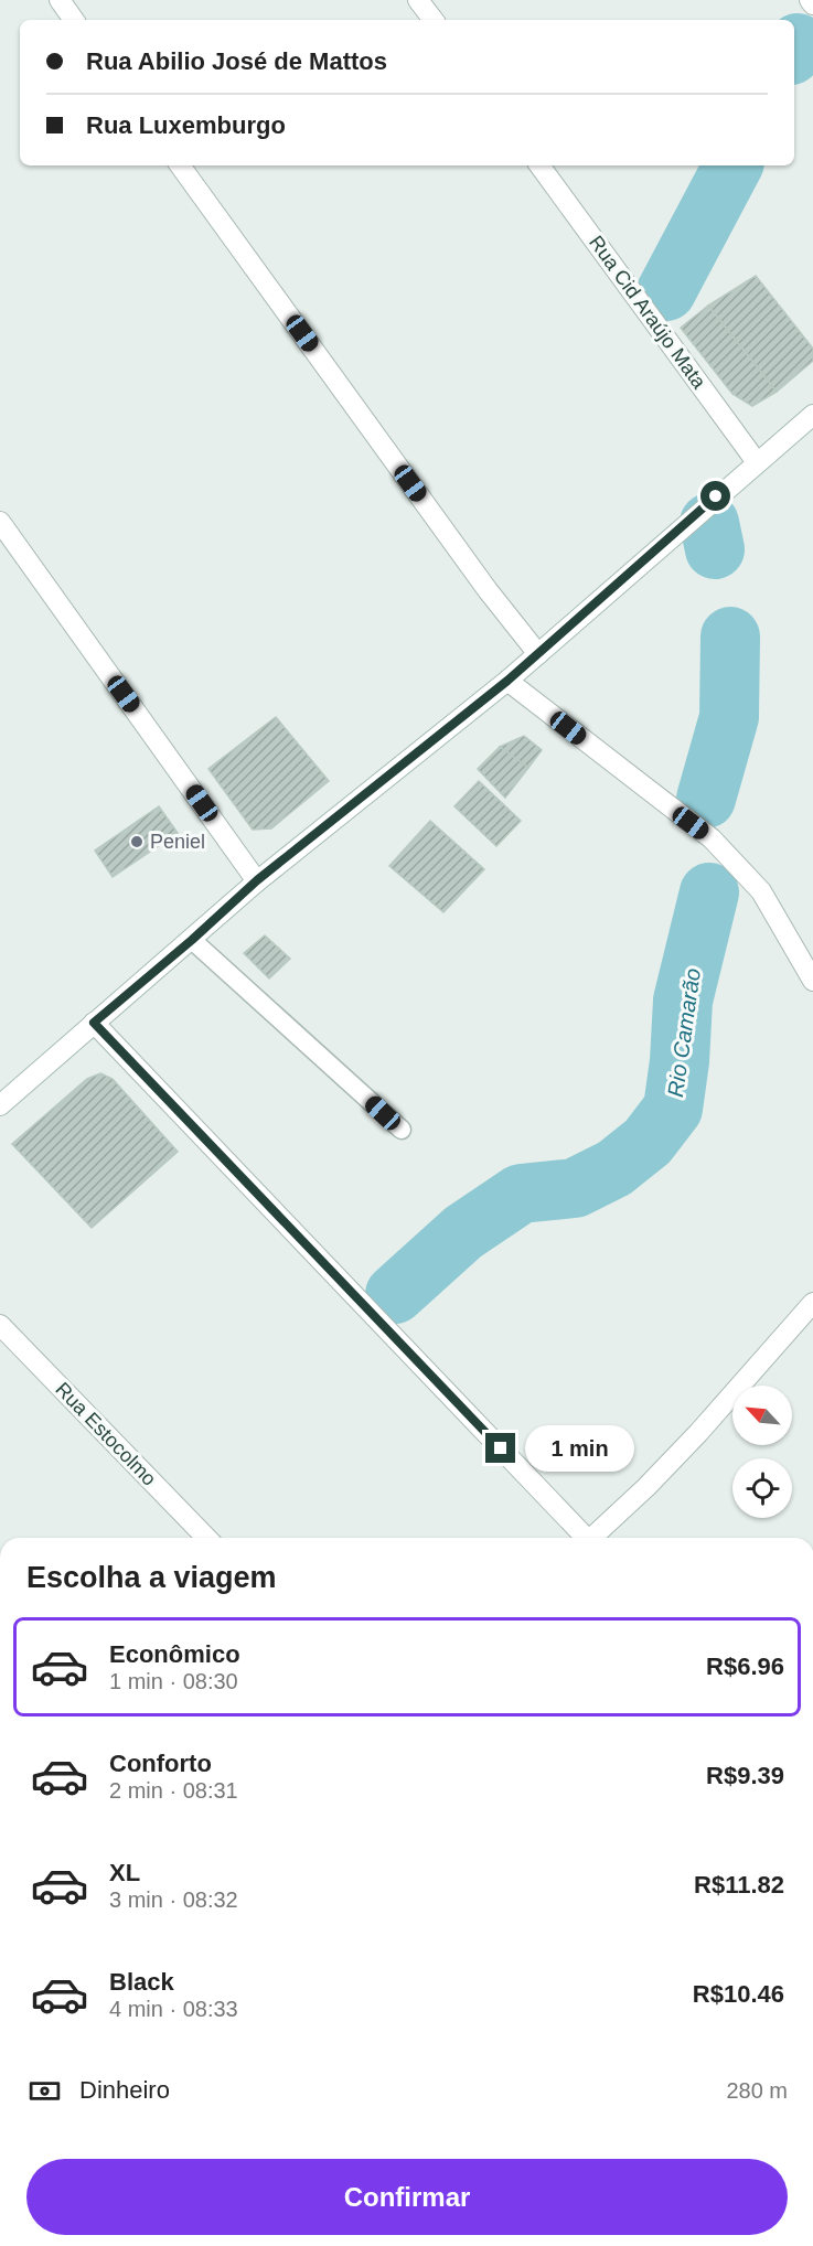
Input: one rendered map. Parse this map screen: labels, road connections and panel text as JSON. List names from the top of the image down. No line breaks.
{"streets":{"street":["Rua Cid Araújo Mata","Rua Estocolmo"]},"water":["Rio Camarão"],"places":["Peniel"],"north":"top left","page":{"banner":["Rua Abilio José de Mattos","Rua Luxemburgo"],"bubble":"1 min","heading":"Escolha a viagem","list":[{"name":"Econômico","note":"1 min · 08:30","value":"R$6.96"},{"name":"Conforto","note":"2 min · 08:31","value":"R$9.39"},{"name":"XL","note":"3 min · 08:32","value":"R$11.82"},{"name":"Black","note":"4 min · 08:33","value":"R$10.46"}],"pay":["Dinheiro","280 m"],"buttons":"Confirmar"}}
